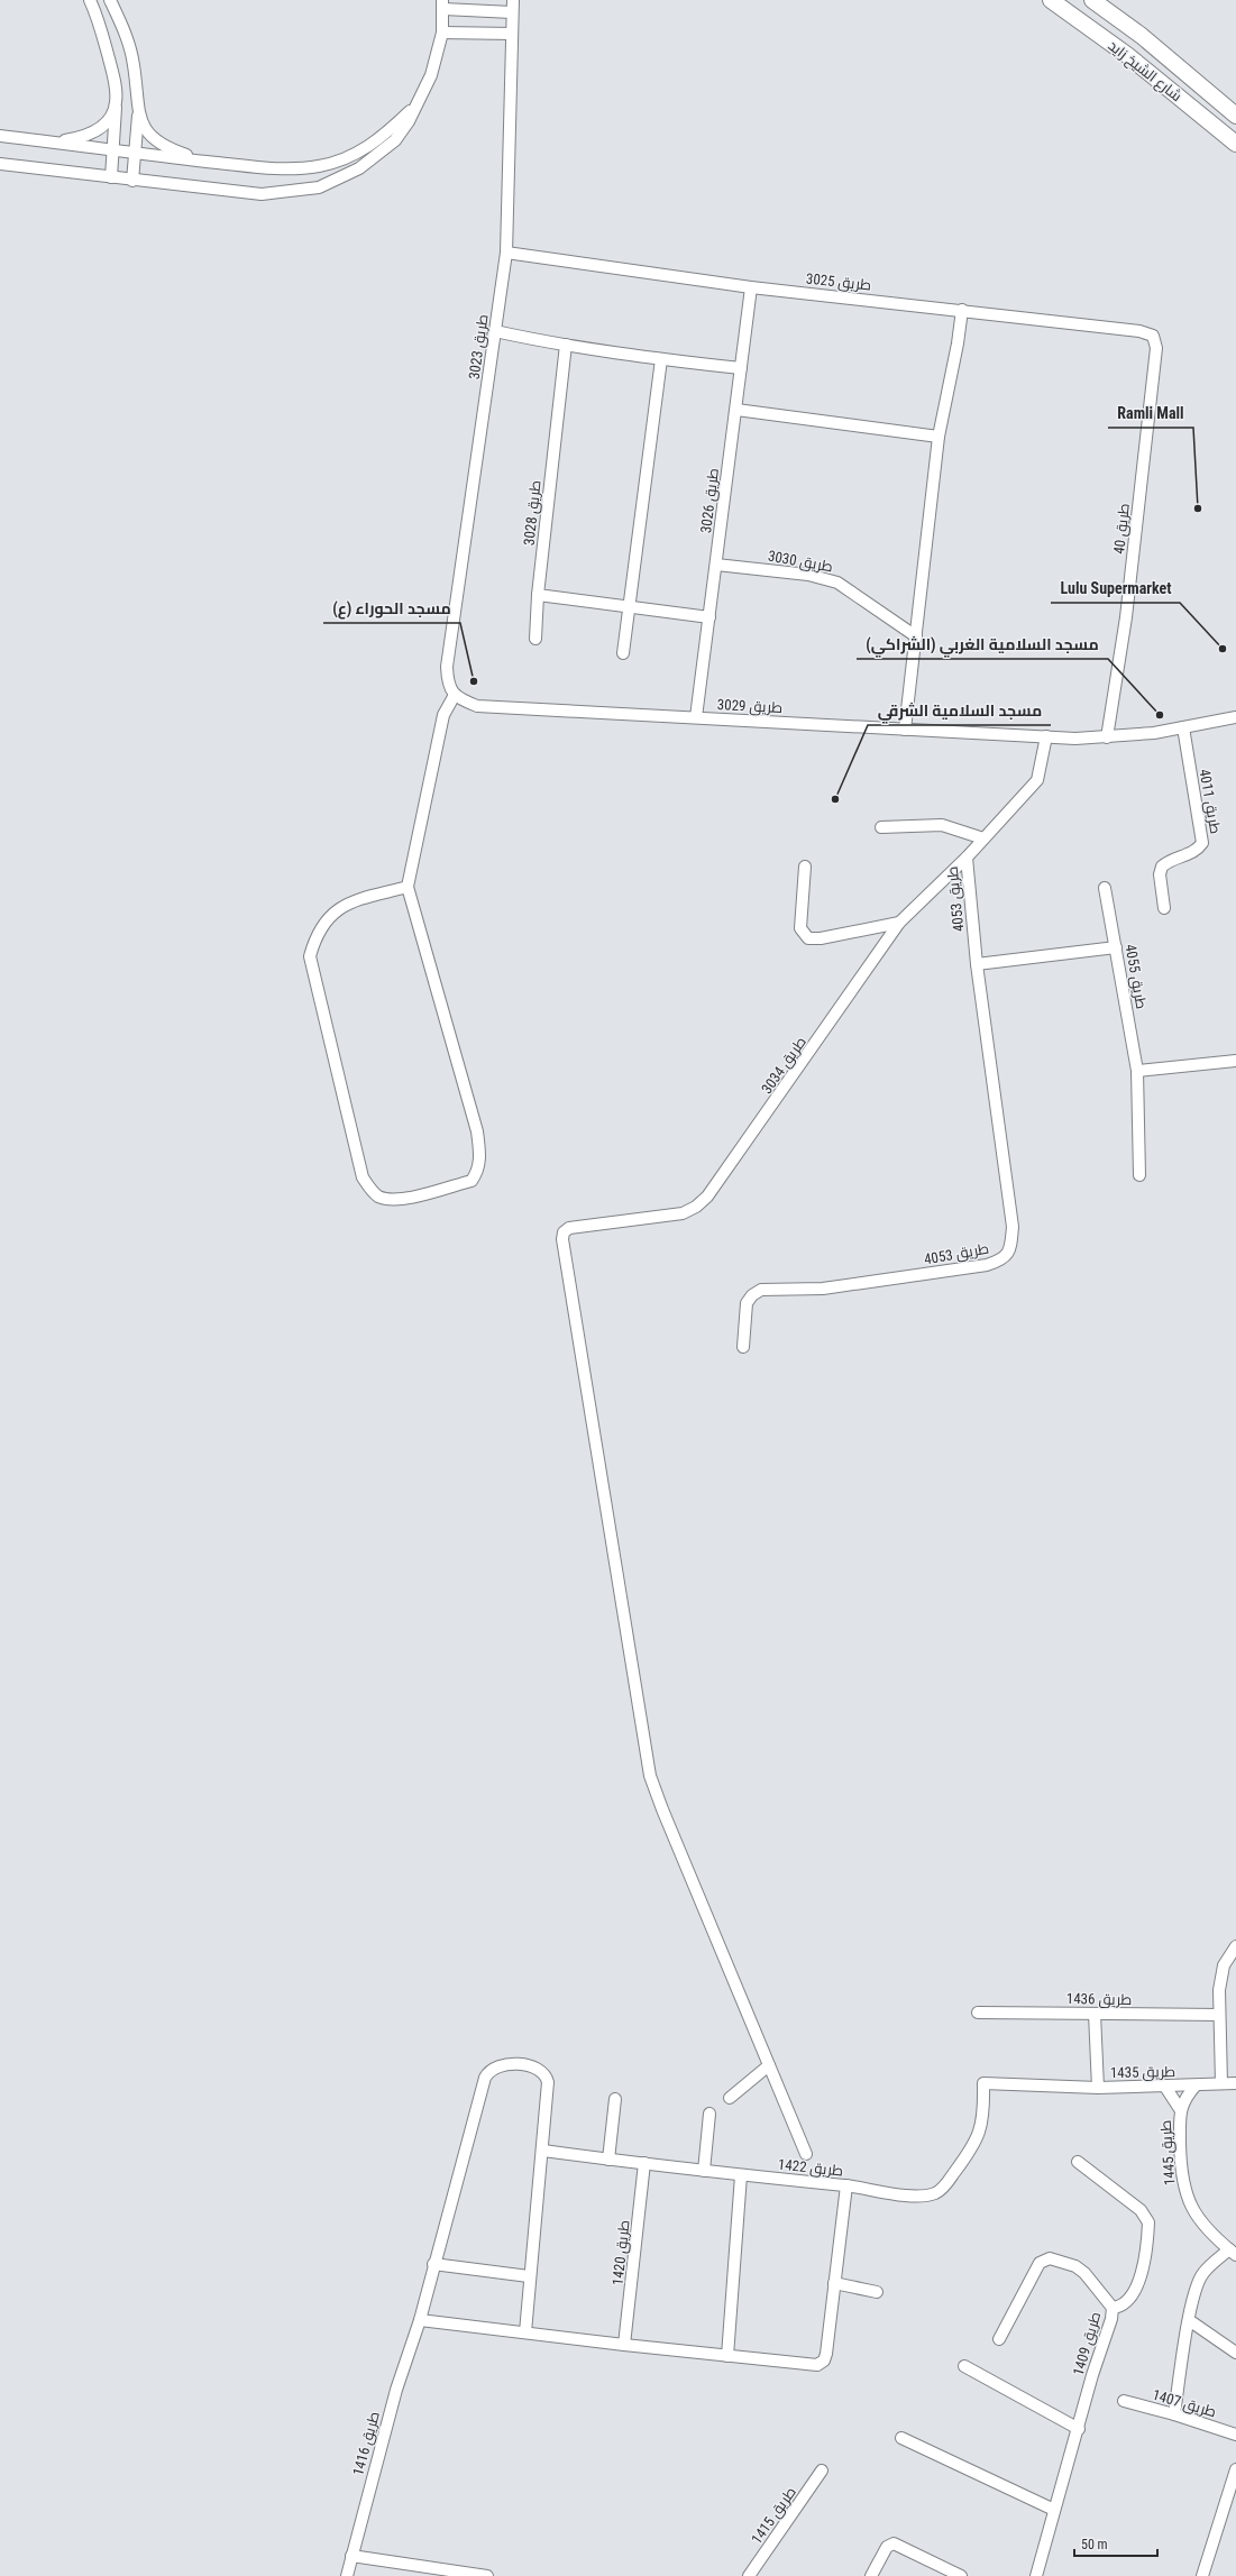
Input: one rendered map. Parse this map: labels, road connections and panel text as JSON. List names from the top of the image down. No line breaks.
{"streets":{"main road":["شارع الشيخ زايد"],"street":["طريق 3025","طريق 3023","طريق 3026","طريق 3028","طريق 40","طريق 3030","طريق 3029","طريق 4011","طريق 4053","طريق 4055","طريق 3034","طريق 1436","طريق 1435","طريق 1445","طريق 1422","طريق 1420","طريق 1409","طريق 1407","طريق 1416","طريق 1415"]},"crossings":[["طريق 3025","طريق 3023"],["طريق 3025","طريق 3026"],["طريق 3025","طريق 40"],["طريق 3023","طريق 3029"],["طريق 3026","طريق 3030"],["طريق 3026","طريق 3029"],["طريق 3029","طريق 3034"],["طريق 4053","طريق 3034"],["طريق 1435","طريق 1445"],["طريق 1435","طريق 1422"],["طريق 1422","طريق 1420"],["طريق 1422","طريق 1416"]],"places":["Ramli Mall","Lulu Supermarket","مسجد الحوراء (ع)","مسجد السلامية الغربي (الشراكي)","مسجد السلامية الشرقي"],"scale_bar":"50 m"}
